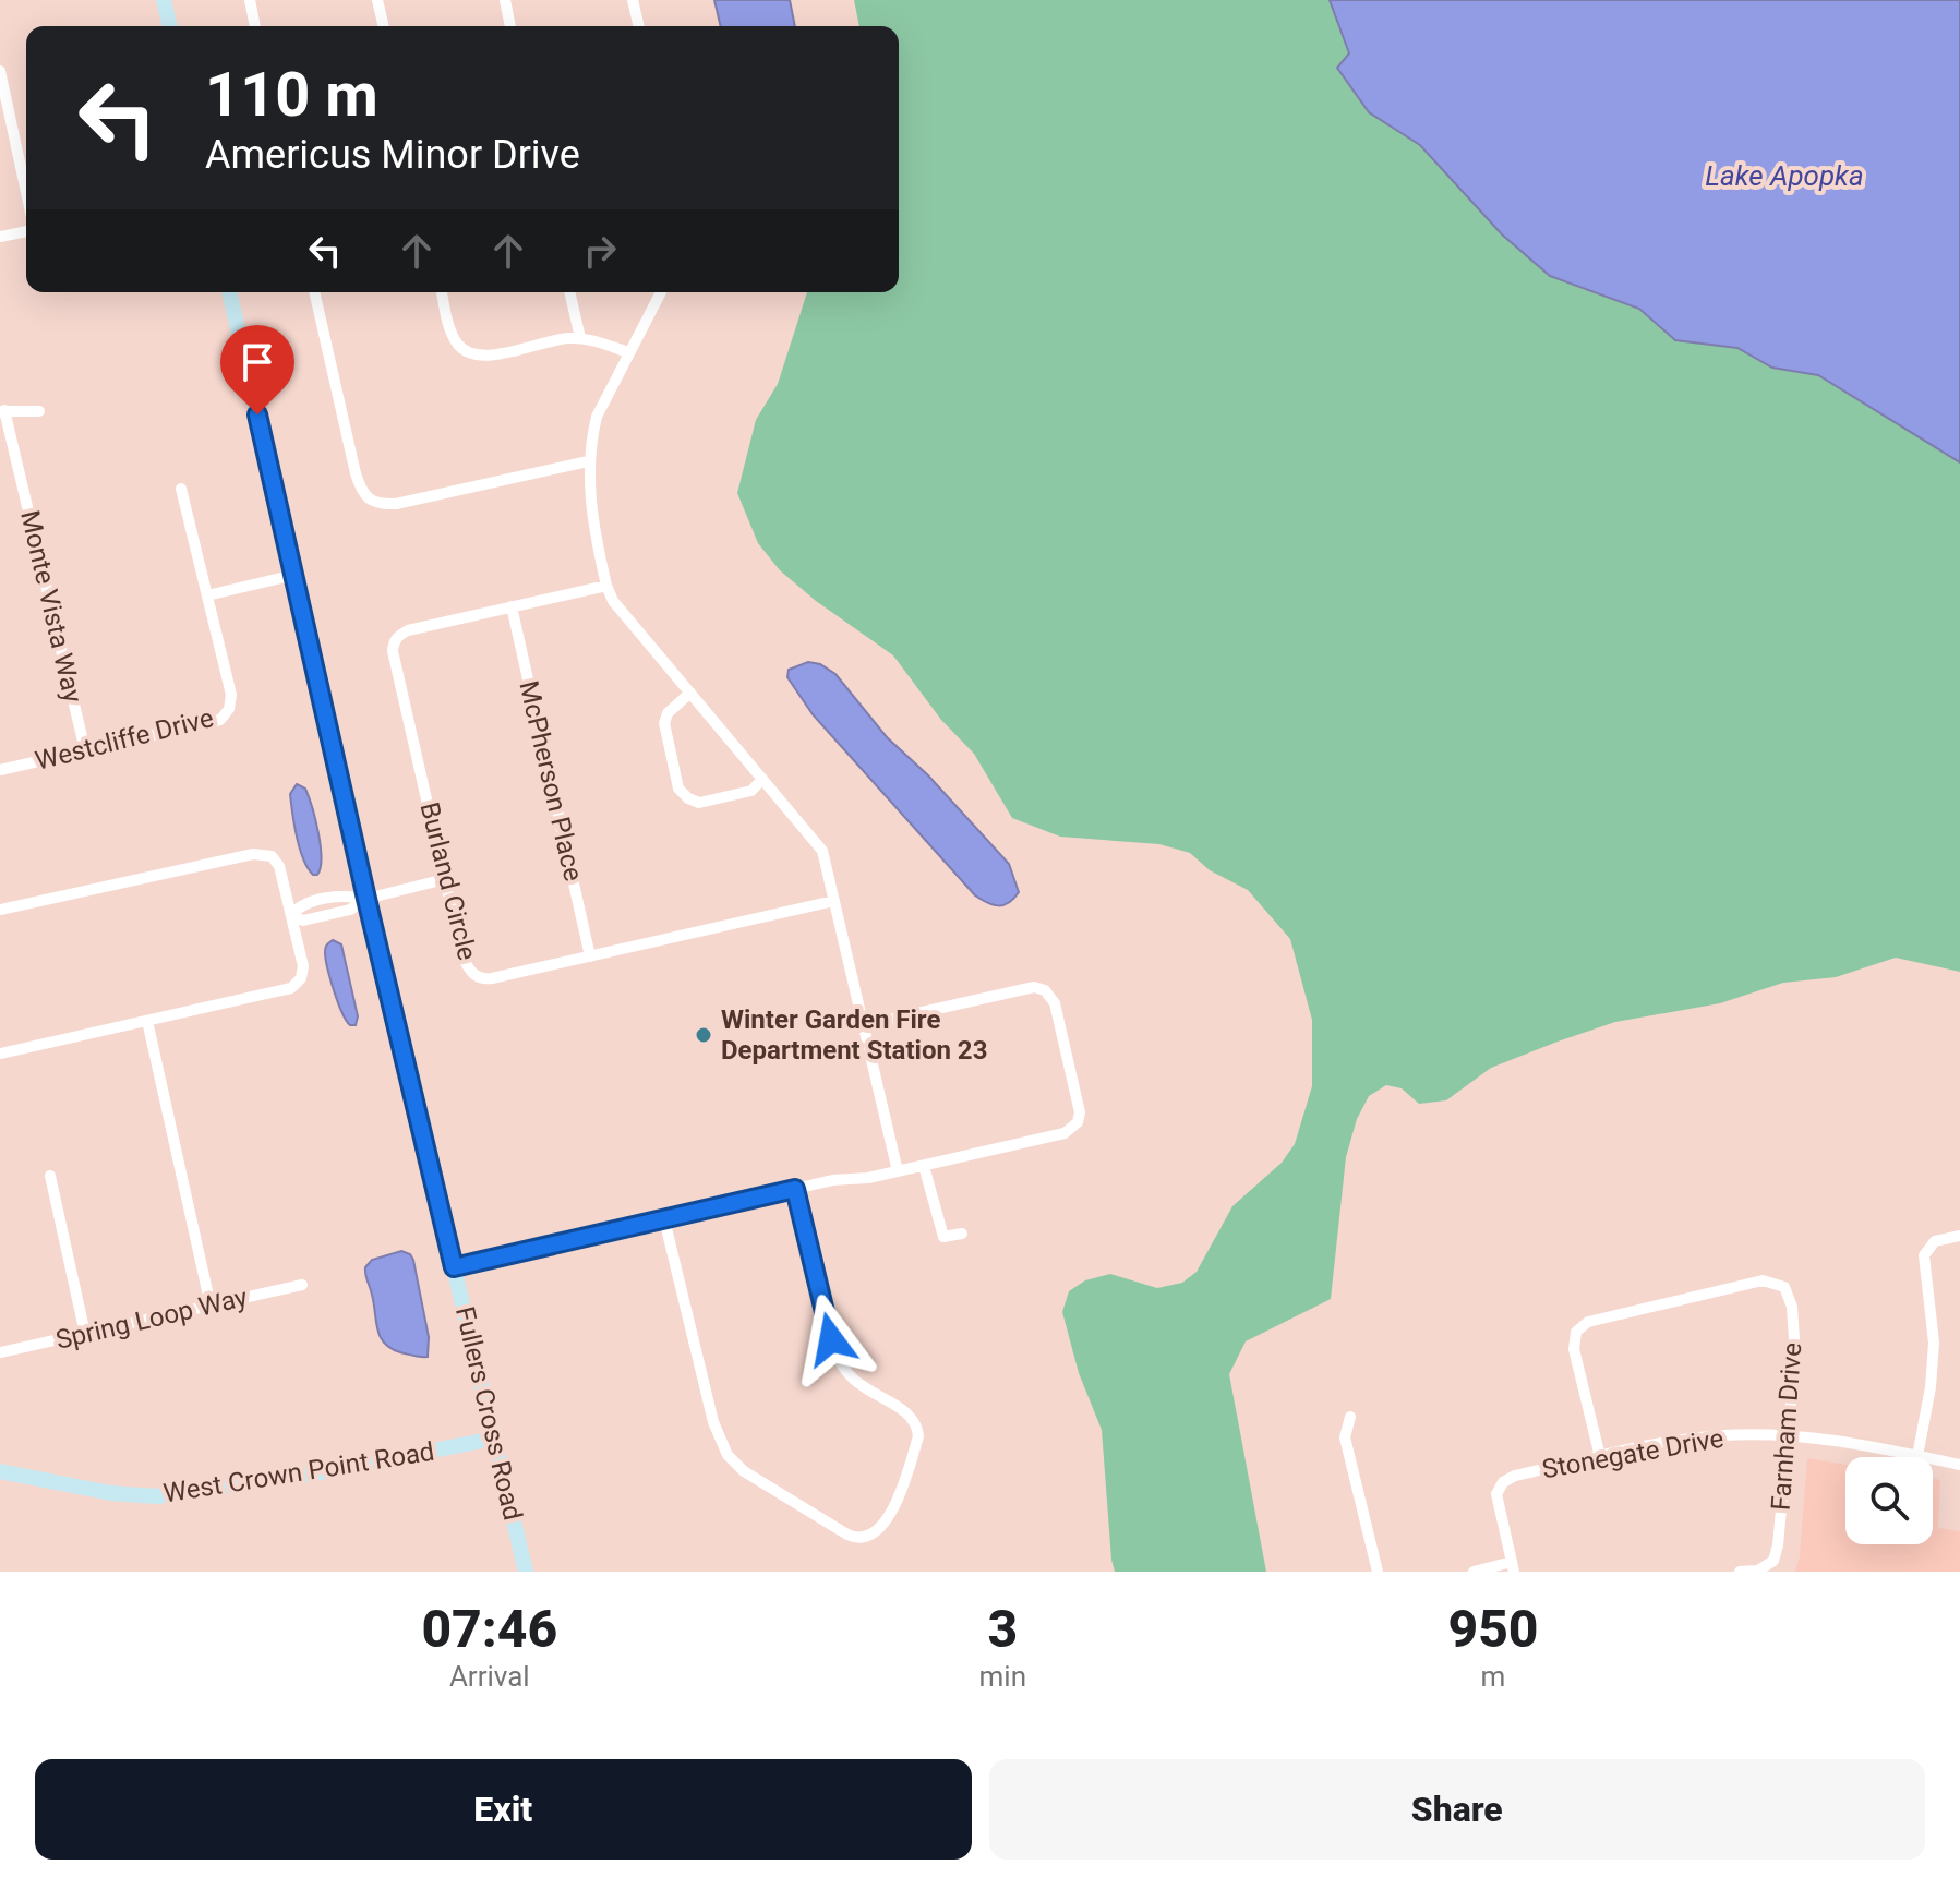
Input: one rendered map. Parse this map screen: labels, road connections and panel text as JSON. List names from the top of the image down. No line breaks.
{"streets":{"street":["Monte Vista Way","Westcliffe Drive","McPherson Place","Burland Circle","Spring Loop Way","Fullers Cross Road","Farnham Drive","Stonegate Drive","West Crown Point Road"]},"crossings":[["Monte Vista Way","Westcliffe Drive"],["McPherson Place","Burland Circle"],["Fullers Cross Road","West Crown Point Road"],["Farnham Drive","Stonegate Drive"]],"water":["Lake Apopka"],"places":["Winter Garden Fire Department Station 23"],"page":{"turn":["110 m","Americus Minor Drive"],"eta":["07:46","Arrival","3","min","950","m"],"buttons":["Exit","Share"]}}
